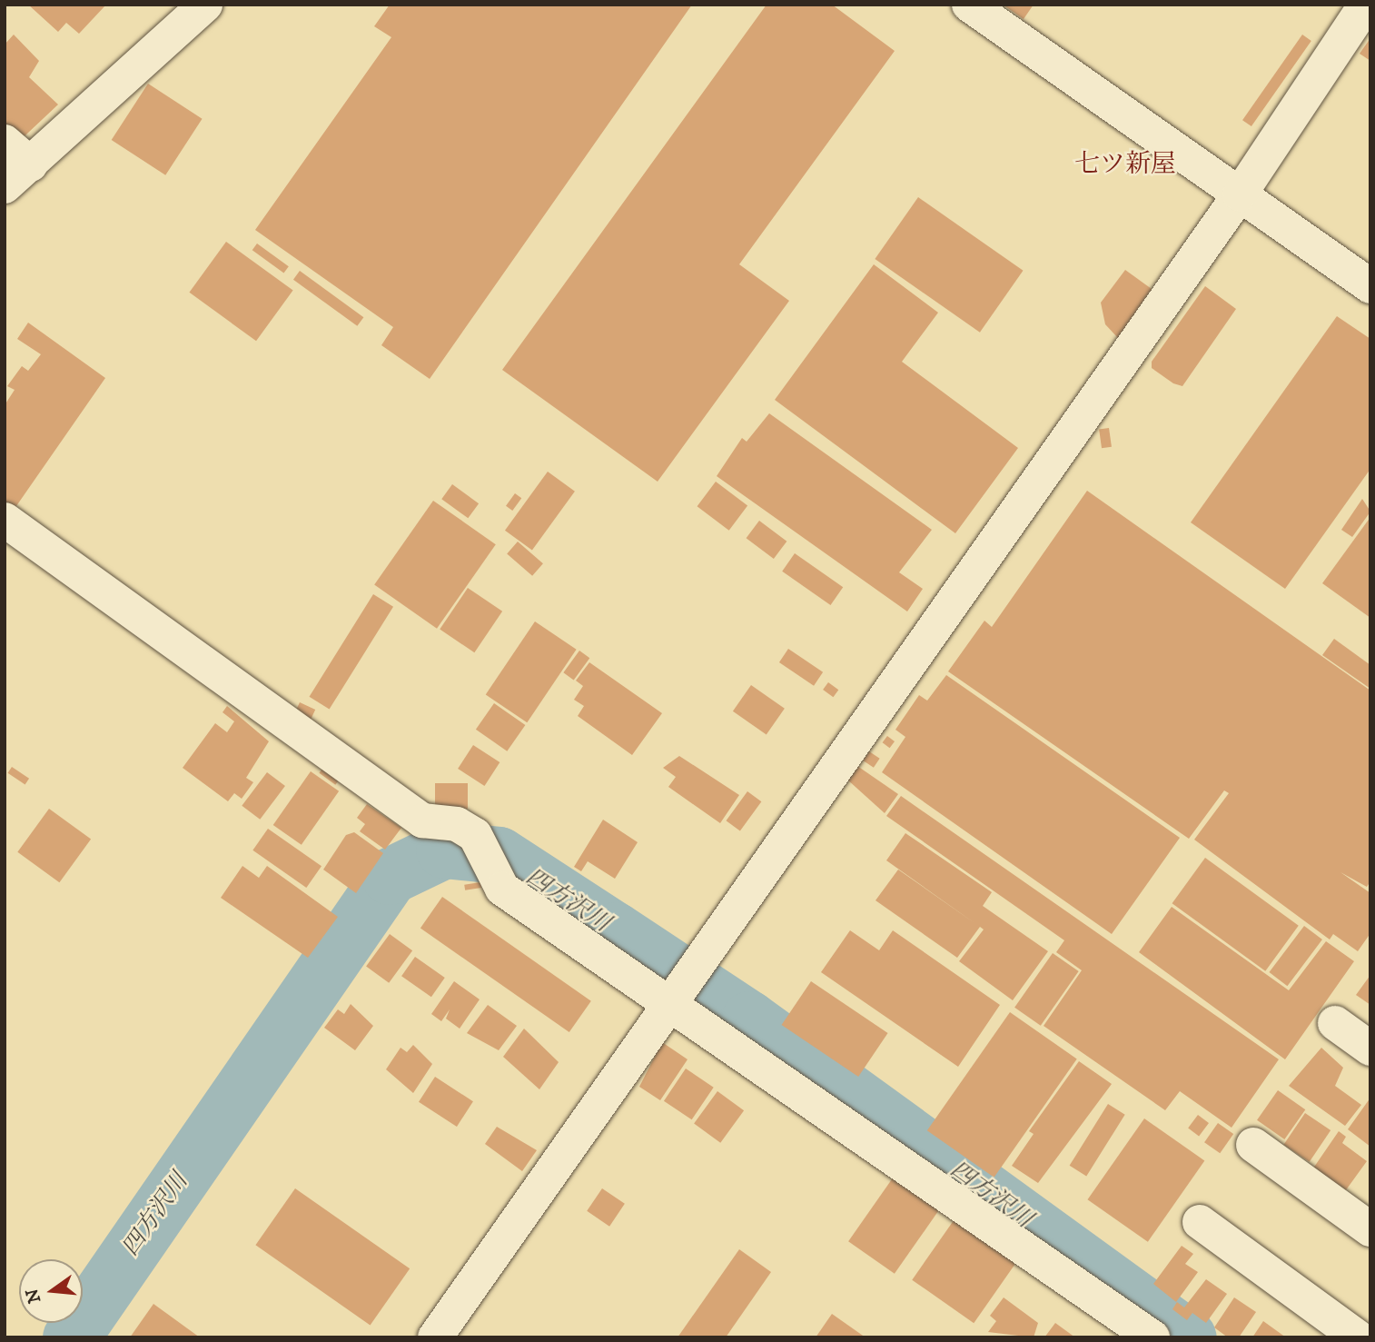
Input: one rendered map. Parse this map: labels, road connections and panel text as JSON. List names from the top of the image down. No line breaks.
{"districts":["七ツ新屋"],"water":["四方沢川"],"north":"left"}
